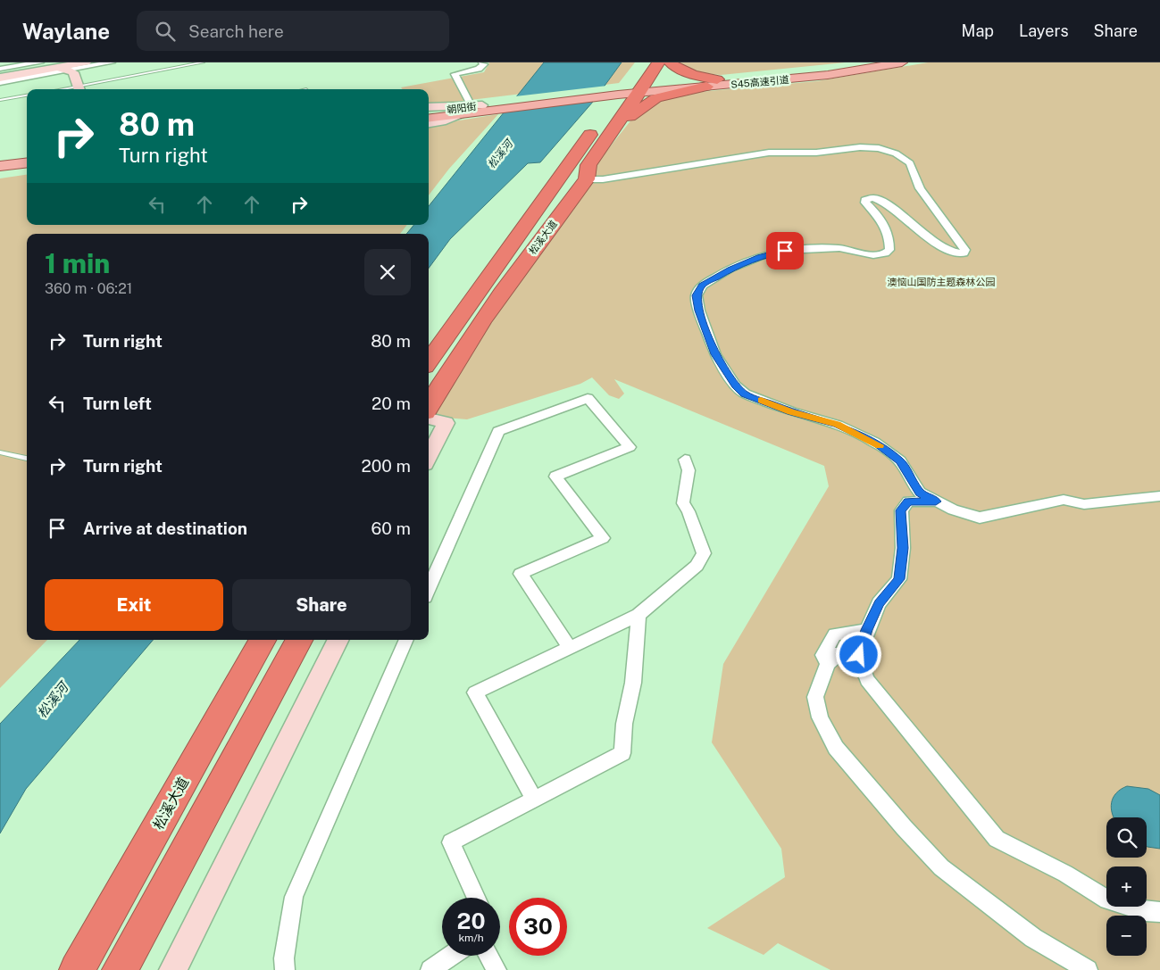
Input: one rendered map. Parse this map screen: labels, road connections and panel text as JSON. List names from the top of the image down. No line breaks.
{"streets":{"highway":["松溪大道"],"main road":["S45高速引道","朝阳街"]},"crossings":[["S45高速引道","朝阳街"],["S45高速引道","松溪大道"]],"water":["松溪河"],"parks":["澳恼山国防主题森林公园"],"page":{"header":"Waylane","search":"Search here","nav":["Map","Layers","Share"],"turn":["80 m","Turn right"],"heading":["1 min","360 m · 06:21"],"list":[{"name":"Turn right","value":"80 m"},{"name":"Turn left","value":"20 m"},{"name":"Turn right","value":"200 m"},{"name":"Arrive at destination","value":"60 m"}],"buttons":["Exit","Share"],"map_buttons":["+","−"],"speed":"20 km/h","limit":"30"}}
